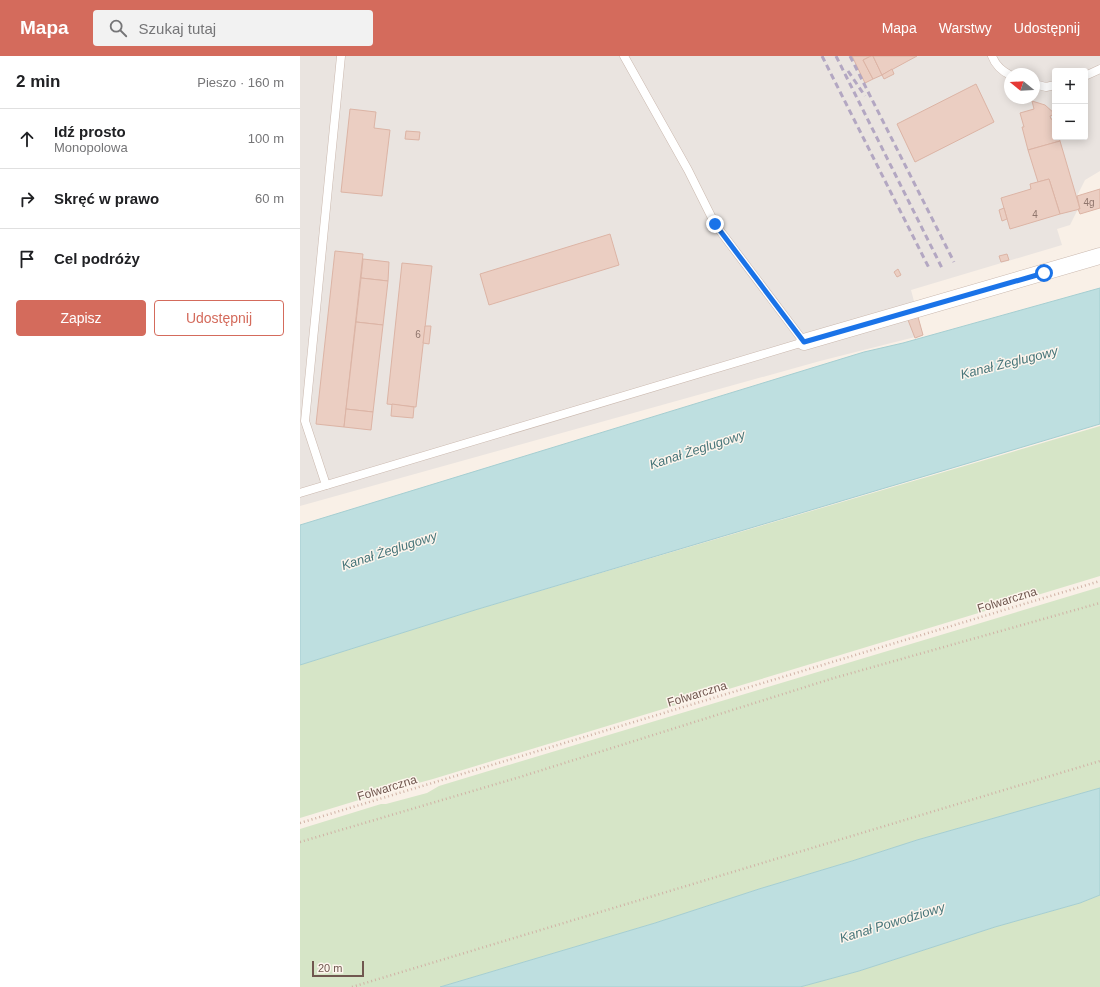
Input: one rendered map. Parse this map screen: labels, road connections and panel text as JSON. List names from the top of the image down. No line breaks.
{"streets":{"path":["Folwarczna"]},"water":["Kanał Żeglugowy","Kanał Powodziowy"],"house_numbers":["4g","4","6"],"scale_bar":"20 m","north":"left","page":{"header":"Mapa","search":"Szukaj tutaj","nav":["Mapa","Warstwy","Udostępnij"],"heading":["2 min","Pieszo · 160 m"],"map_buttons":["+","−"],"list":[["Idź prosto","Monopolowa","100 m"],["Skręć w prawo","60 m"],"Cel podróży"],"buttons":["Zapisz","Udostępnij"],"scale":"20 m"}}
